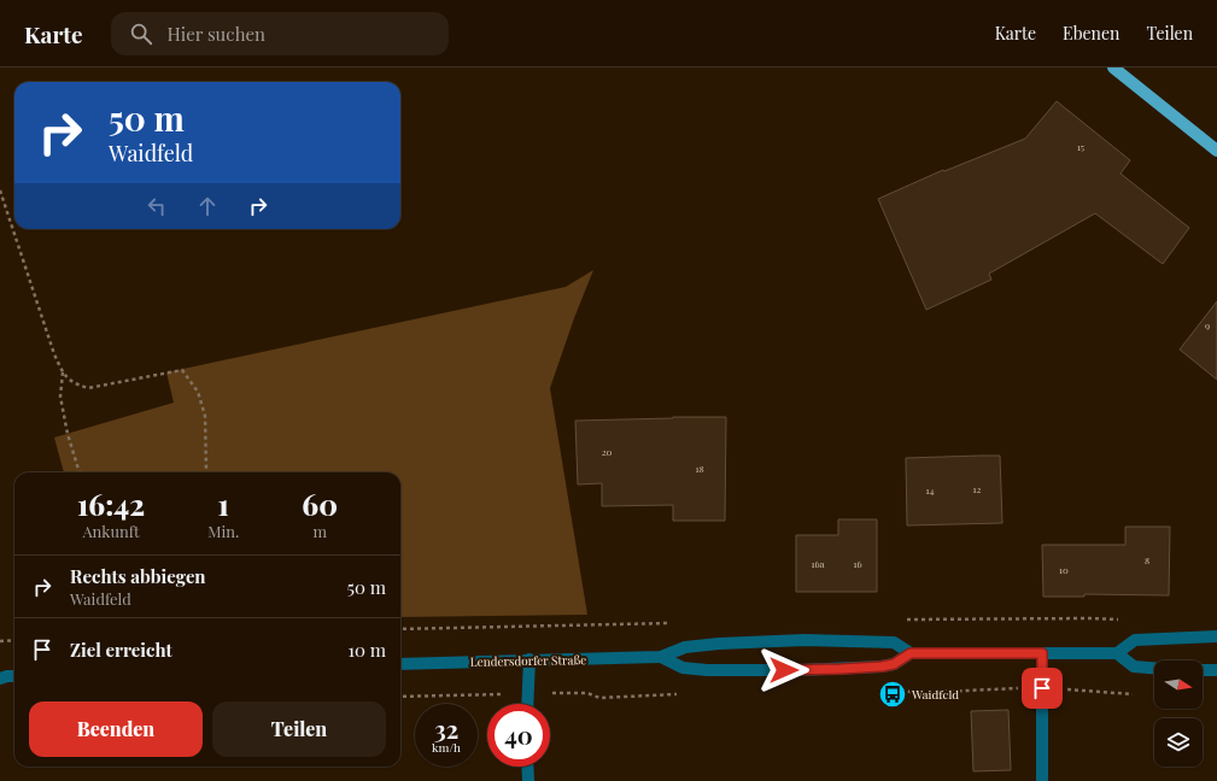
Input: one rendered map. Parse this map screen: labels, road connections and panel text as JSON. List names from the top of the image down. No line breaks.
{"streets":{"street":["Lendersdorfer Straße"]},"places":{"bus stop":["Waidfeld"]},"house_numbers":["15","9","20","18","12","14","8","16a","16","10"],"north":"right","page":{"header":"Karte","search":"Hier suchen","nav":["Karte","Ebenen","Teilen"],"turn":["50 m","Waidfeld"],"eta":["16:42","Ankunft","1","Min.","60","m"],"list":[{"name":"Rechts abbiegen","note":"Waidfeld","value":"50 m"},{"name":"Ziel erreicht","value":"10 m"}],"buttons":["Beenden","Teilen"],"speed":"32 km/h","limit":"40"}}
